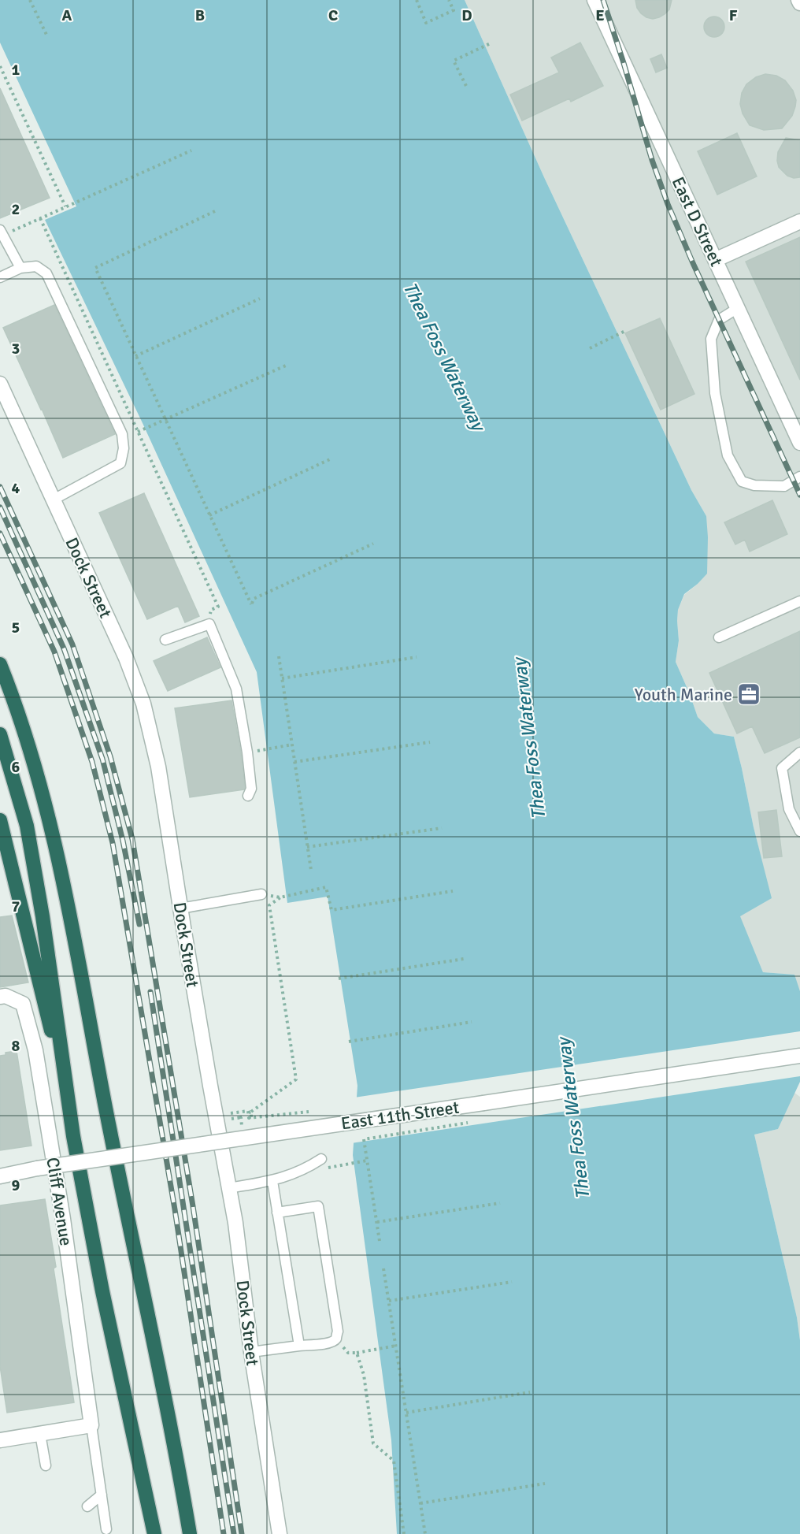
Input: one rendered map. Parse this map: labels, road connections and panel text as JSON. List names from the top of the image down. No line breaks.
{"streets":{"street":["East D Street","Dock Street","East 11th Street","Cliff Avenue"]},"water":["Thea Foss Waterway"],"places":{"office":["Youth Marine"]},"grid":{"columns":["A","B","C","D","E","F"],"rows":["1","2","3","4","5","6","7","8","9"]}}
